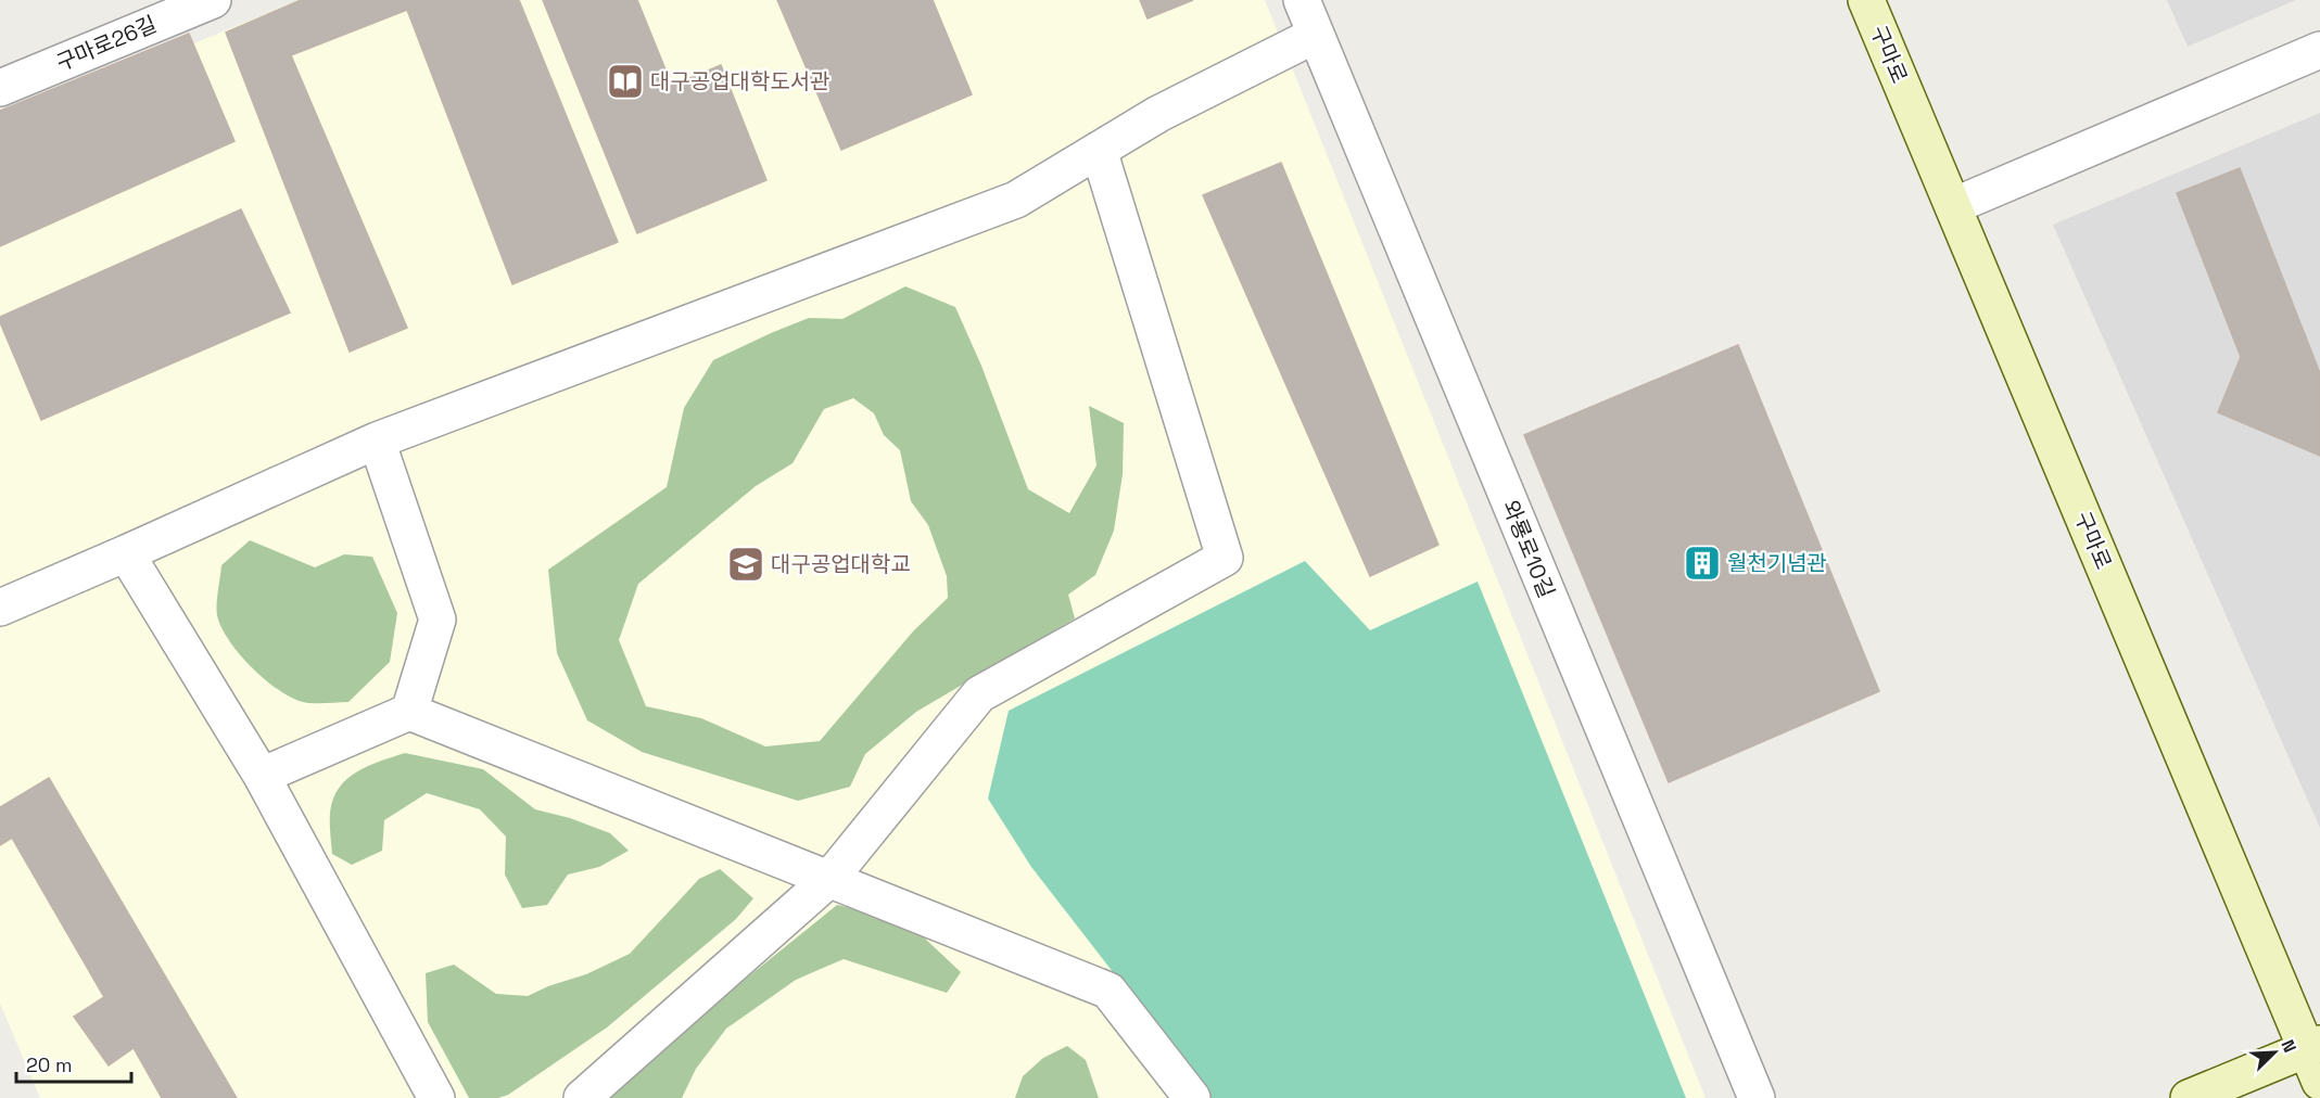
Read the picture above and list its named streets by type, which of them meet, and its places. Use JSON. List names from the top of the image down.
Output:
{
  "streets": {
    "main road": ["구마로"],
    "street": ["구마로26길", "와룡로10길"]
  },
  "places": {
    "library": ["대구공업대학도서관"],
    "building": ["월천기념관"],
    "school or university": ["대구공업대학교"]
  },
  "scale_bar": "20 m",
  "north": "top right"
}
